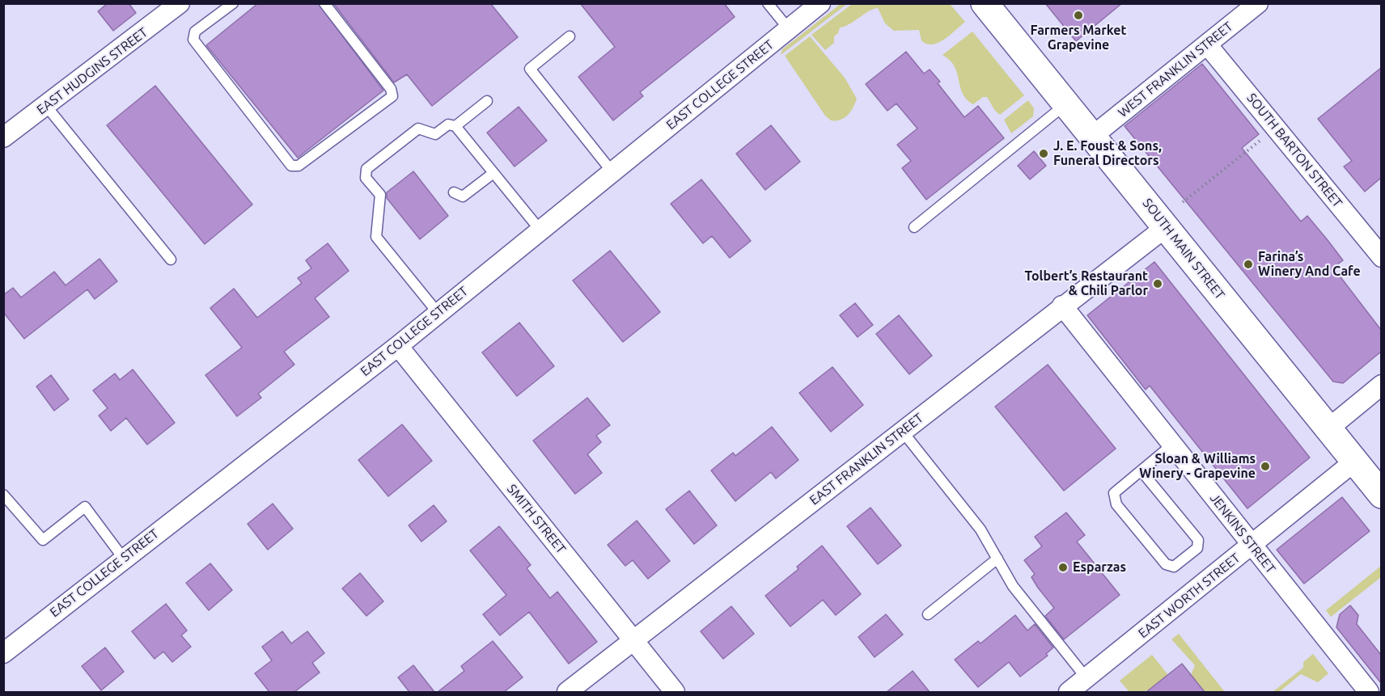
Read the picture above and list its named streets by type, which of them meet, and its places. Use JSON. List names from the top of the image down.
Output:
{
  "streets": {
    "main road": ["SOUTH MAIN STREET"],
    "street": [
      "WEST FRANKLIN STREET",
      "EAST HUDGINS STREET",
      "EAST COLLEGE STREET",
      "SOUTH BARTON STREET",
      "EAST FRANKLIN STREET",
      "SMITH STREET",
      "JENKINS STREET",
      "EAST WORTH STREET"
    ]
  },
  "crossings": [
    ["WEST FRANKLIN STREET", "SOUTH BARTON STREET"],
    ["WEST FRANKLIN STREET", "SOUTH MAIN STREET"],
    ["EAST COLLEGE STREET", "SMITH STREET"],
    ["SOUTH MAIN STREET", "EAST FRANKLIN STREET"],
    ["SOUTH MAIN STREET", "EAST WORTH STREET"],
    ["EAST FRANKLIN STREET", "SMITH STREET"],
    ["EAST FRANKLIN STREET", "JENKINS STREET"],
    ["JENKINS STREET", "EAST WORTH STREET"]
  ],
  "places": [
    "Farmers Market Grapevine",
    "J. E. Foust & Sons, Funeral Directors",
    "Farina’s Winery And Cafe",
    "Tolbert’s Restaurant & Chili Parlor",
    "Sloan & Williams Winery - Grapevine",
    "Esparzas"
  ]
}
